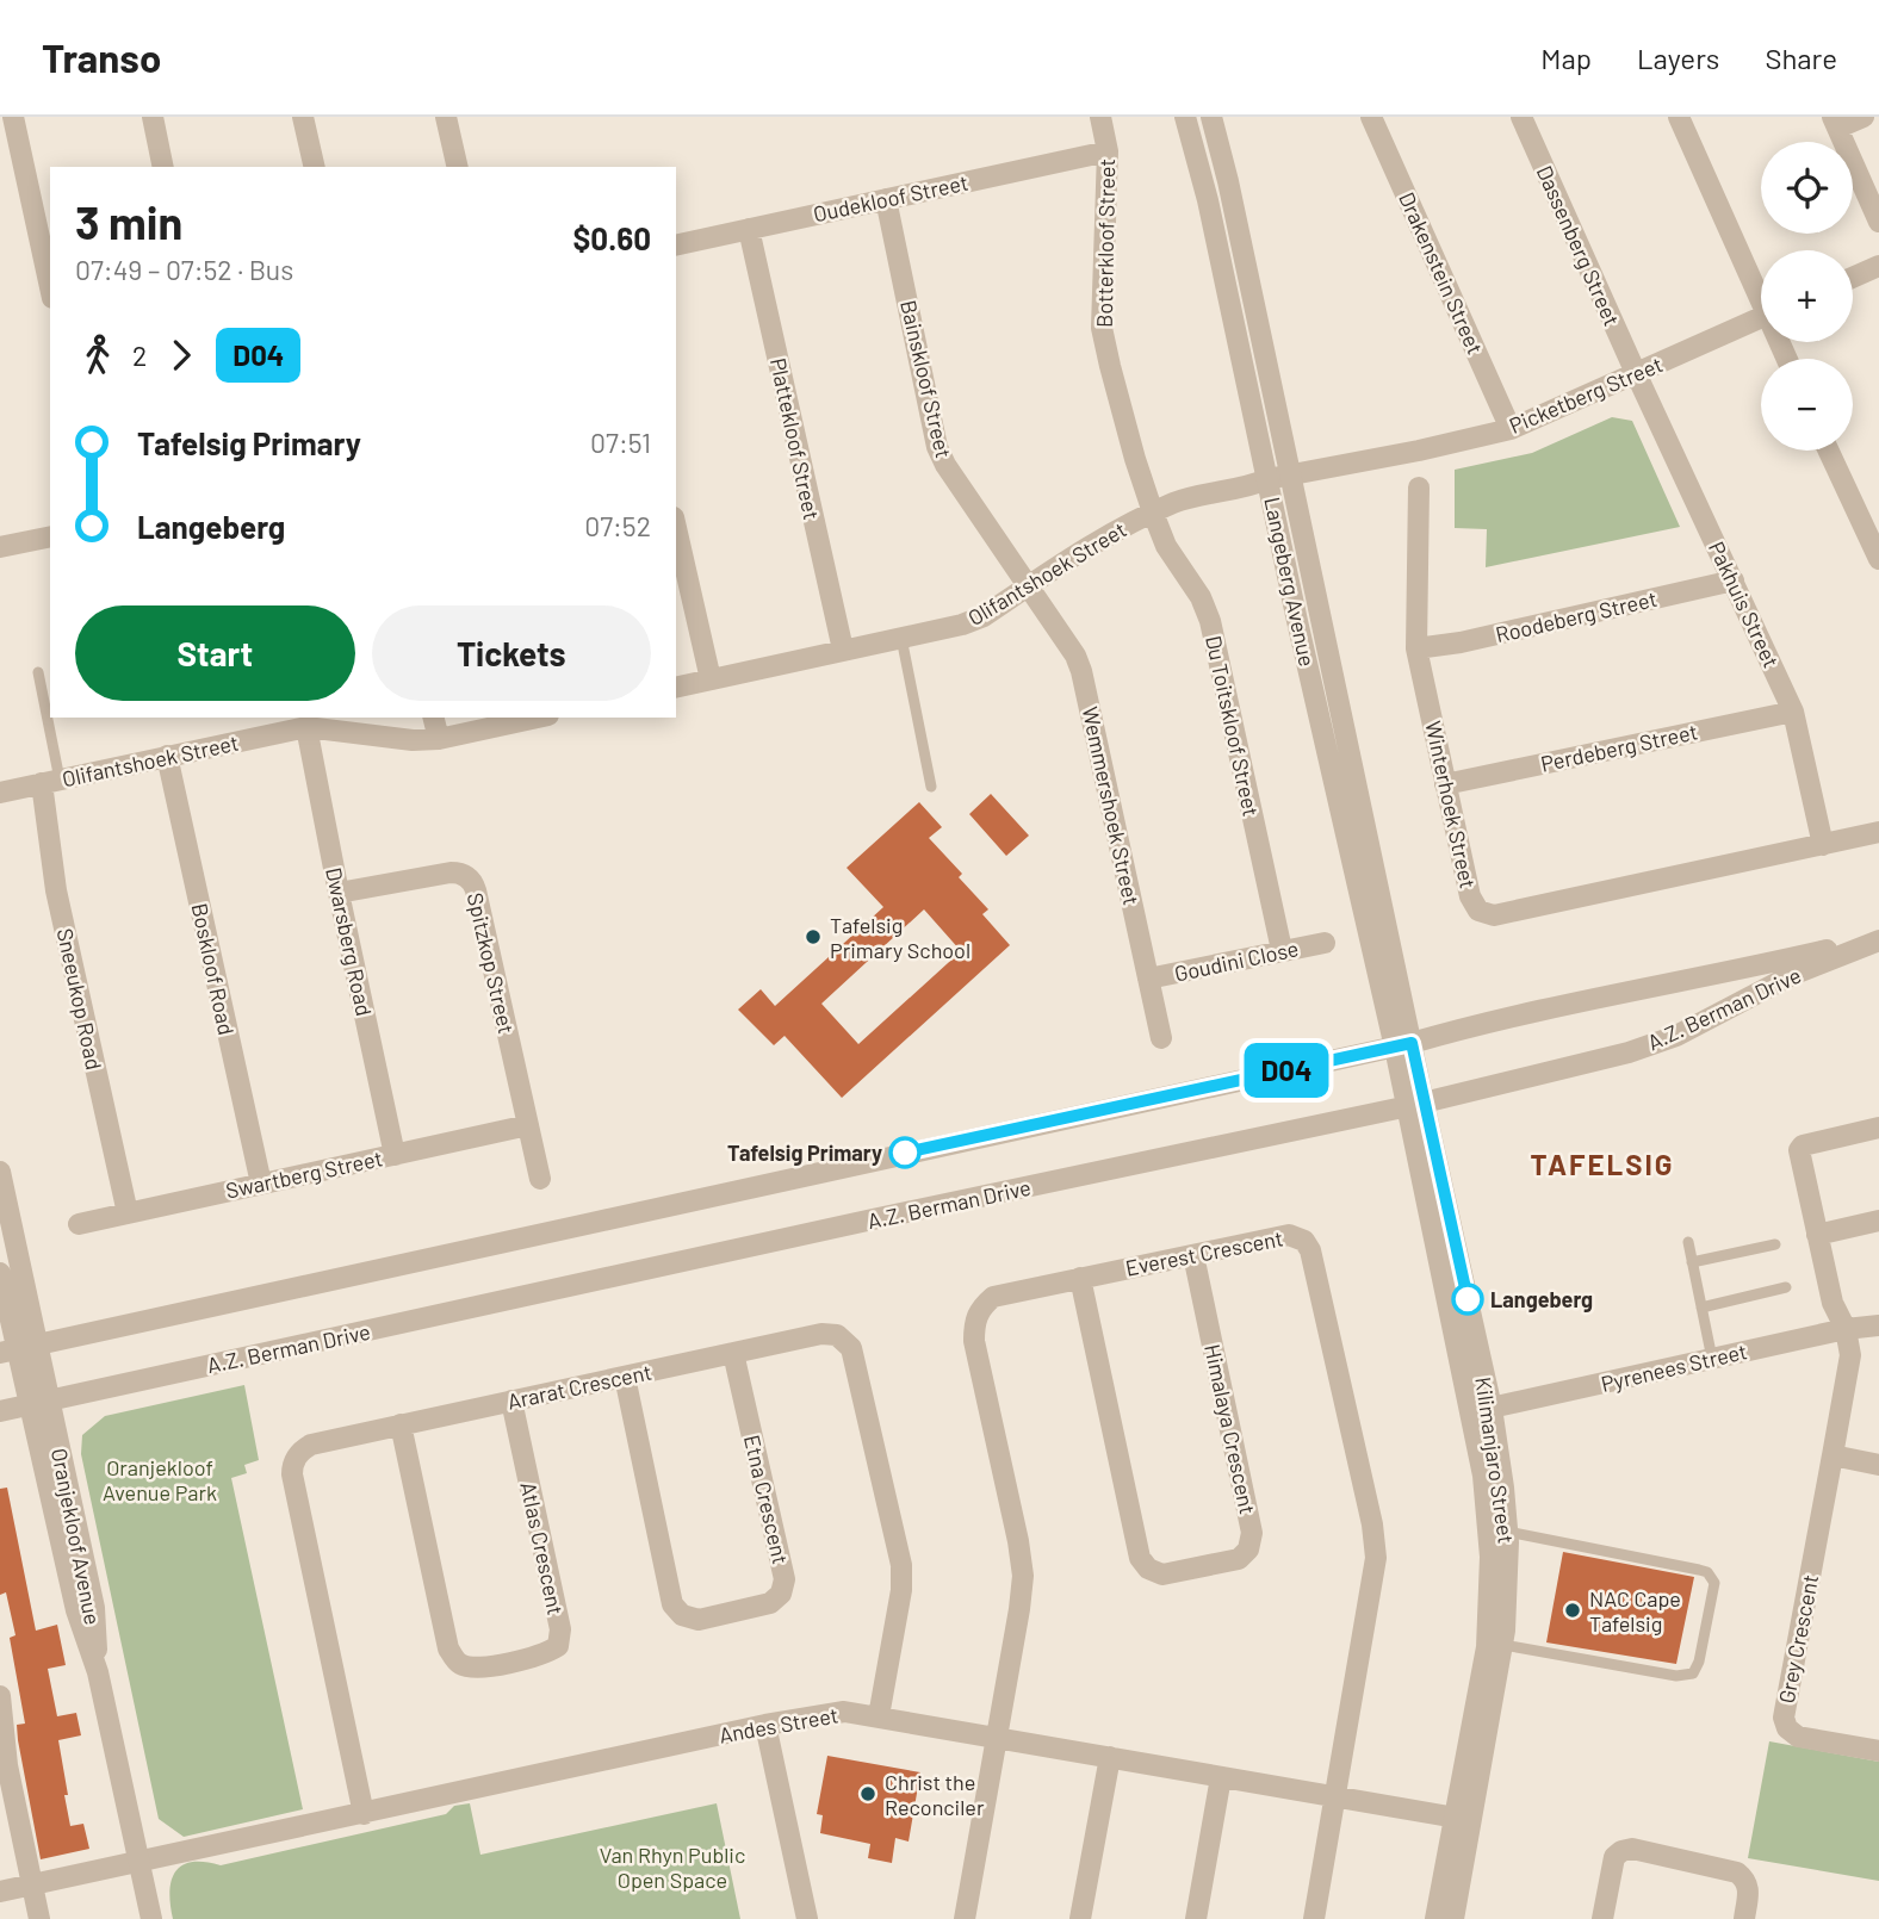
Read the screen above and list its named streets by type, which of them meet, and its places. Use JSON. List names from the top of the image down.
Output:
{
  "streets": {
    "street": [
      "Oudekloof Street",
      "Botterkloof Street",
      "Dassenberg Street",
      "Drakenstein Street",
      "Bainskloof Street",
      "Picketberg Street",
      "Plattekloof Street",
      "Olifantshoek Street",
      "Langeberg Avenue",
      "Pakhuis Street",
      "Roodeberg Street",
      "Du Toitskloof Street",
      "Perdeberg Street",
      "Winterhoek Street",
      "Wemmershoek Street",
      "Dwarsberg Road",
      "Goudini Close",
      "Spitzkop Street",
      "Boskloof Road",
      "Sneeukop Road",
      "A.Z. Berman Drive",
      "Swartberg Street",
      "Everest Crescent",
      "Pyrenees Street",
      "Ararat Crescent",
      "Himalaya Crescent",
      "Kilimanjaro Street",
      "Etna Crescent",
      "Oranjekloof Avenue",
      "Atlas Crescent",
      "Grey Crescent",
      "Andes Street"
    ]
  },
  "crossings": [
    ["Oudekloof Street", "Botterkloof Street"],
    ["Oudekloof Street", "Bainskloof Street"],
    ["Oudekloof Street", "Plattekloof Street"],
    ["Botterkloof Street", "Olifantshoek Street"],
    ["Botterkloof Street", "Du Toitskloof Street"],
    ["Dassenberg Street", "Picketberg Street"],
    ["Dassenberg Street", "Pakhuis Street"],
    ["Drakenstein Street", "Picketberg Street"],
    ["Bainskloof Street", "Olifantshoek Street"],
    ["Bainskloof Street", "Wemmershoek Street"],
    ["Picketberg Street", "Olifantshoek Street"],
    ["Picketberg Street", "Langeberg Avenue"],
    ["Picketberg Street", "Pakhuis Street"],
    ["Plattekloof Street", "Olifantshoek Street"],
    ["Olifantshoek Street", "Langeberg Avenue"],
    ["Olifantshoek Street", "Du Toitskloof Street"],
    ["Olifantshoek Street", "Wemmershoek Street"],
    ["Olifantshoek Street", "Dwarsberg Road"],
    ["Olifantshoek Street", "Boskloof Road"],
    ["Olifantshoek Street", "Sneeukop Road"],
    ["Langeberg Avenue", "A.Z. Berman Drive"],
    ["Langeberg Avenue", "Kilimanjaro Street"],
    ["Pakhuis Street", "Roodeberg Street"],
    ["Pakhuis Street", "Perdeberg Street"],
    ["Pakhuis Street", "Winterhoek Street"],
    ["Roodeberg Street", "Winterhoek Street"],
    ["Du Toitskloof Street", "Goudini Close"],
    ["Perdeberg Street", "Winterhoek Street"],
    ["Wemmershoek Street", "Goudini Close"],
    ["Dwarsberg Road", "Spitzkop Street"],
    ["Dwarsberg Road", "Swartberg Street"],
    ["Spitzkop Street", "Swartberg Street"],
    ["Boskloof Road", "Swartberg Street"],
    ["Sneeukop Road", "Swartberg Street"],
    ["A.Z. Berman Drive", "Kilimanjaro Street"],
    ["A.Z. Berman Drive", "Oranjekloof Avenue"],
    ["Everest Crescent", "Himalaya Crescent"],
    ["Everest Crescent", "Andes Street"],
    ["Pyrenees Street", "Kilimanjaro Street"],
    ["Pyrenees Street", "Grey Crescent"],
    ["Ararat Crescent", "Etna Crescent"],
    ["Ararat Crescent", "Atlas Crescent"],
    ["Ararat Crescent", "Andes Street"],
    ["Kilimanjaro Street", "Andes Street"],
    ["Oranjekloof Avenue", "Andes Street"]
  ],
  "districts": ["TAFELSIG"],
  "parks": ["Oranjekloof Avenue Park", "Van Rhyn Public Open Space"],
  "places": [
    "Tafelsig Primary School",
    "Tafelsig Primary",
    "Langeberg",
    "NAC Cape Tafelsig",
    "Christ the Reconciler"
  ],
  "lines": ["bus line D04"],
  "page": {
    "header": "Transo",
    "nav": ["Map", "Layers", "Share"],
    "on_map": "D04",
    "map_buttons": ["+", "−"],
    "heading": ["3 min", "07:49 – 07:52 · Bus", "$0.60"],
    "legs": ["2", "D04"],
    "list": [
      {
        "name": "Tafelsig Primary",
        "value": "07:51"
      },
      {
        "name": "Langeberg",
        "value": "07:52"
      }
    ],
    "buttons": ["Start", "Tickets"]
  }
}
